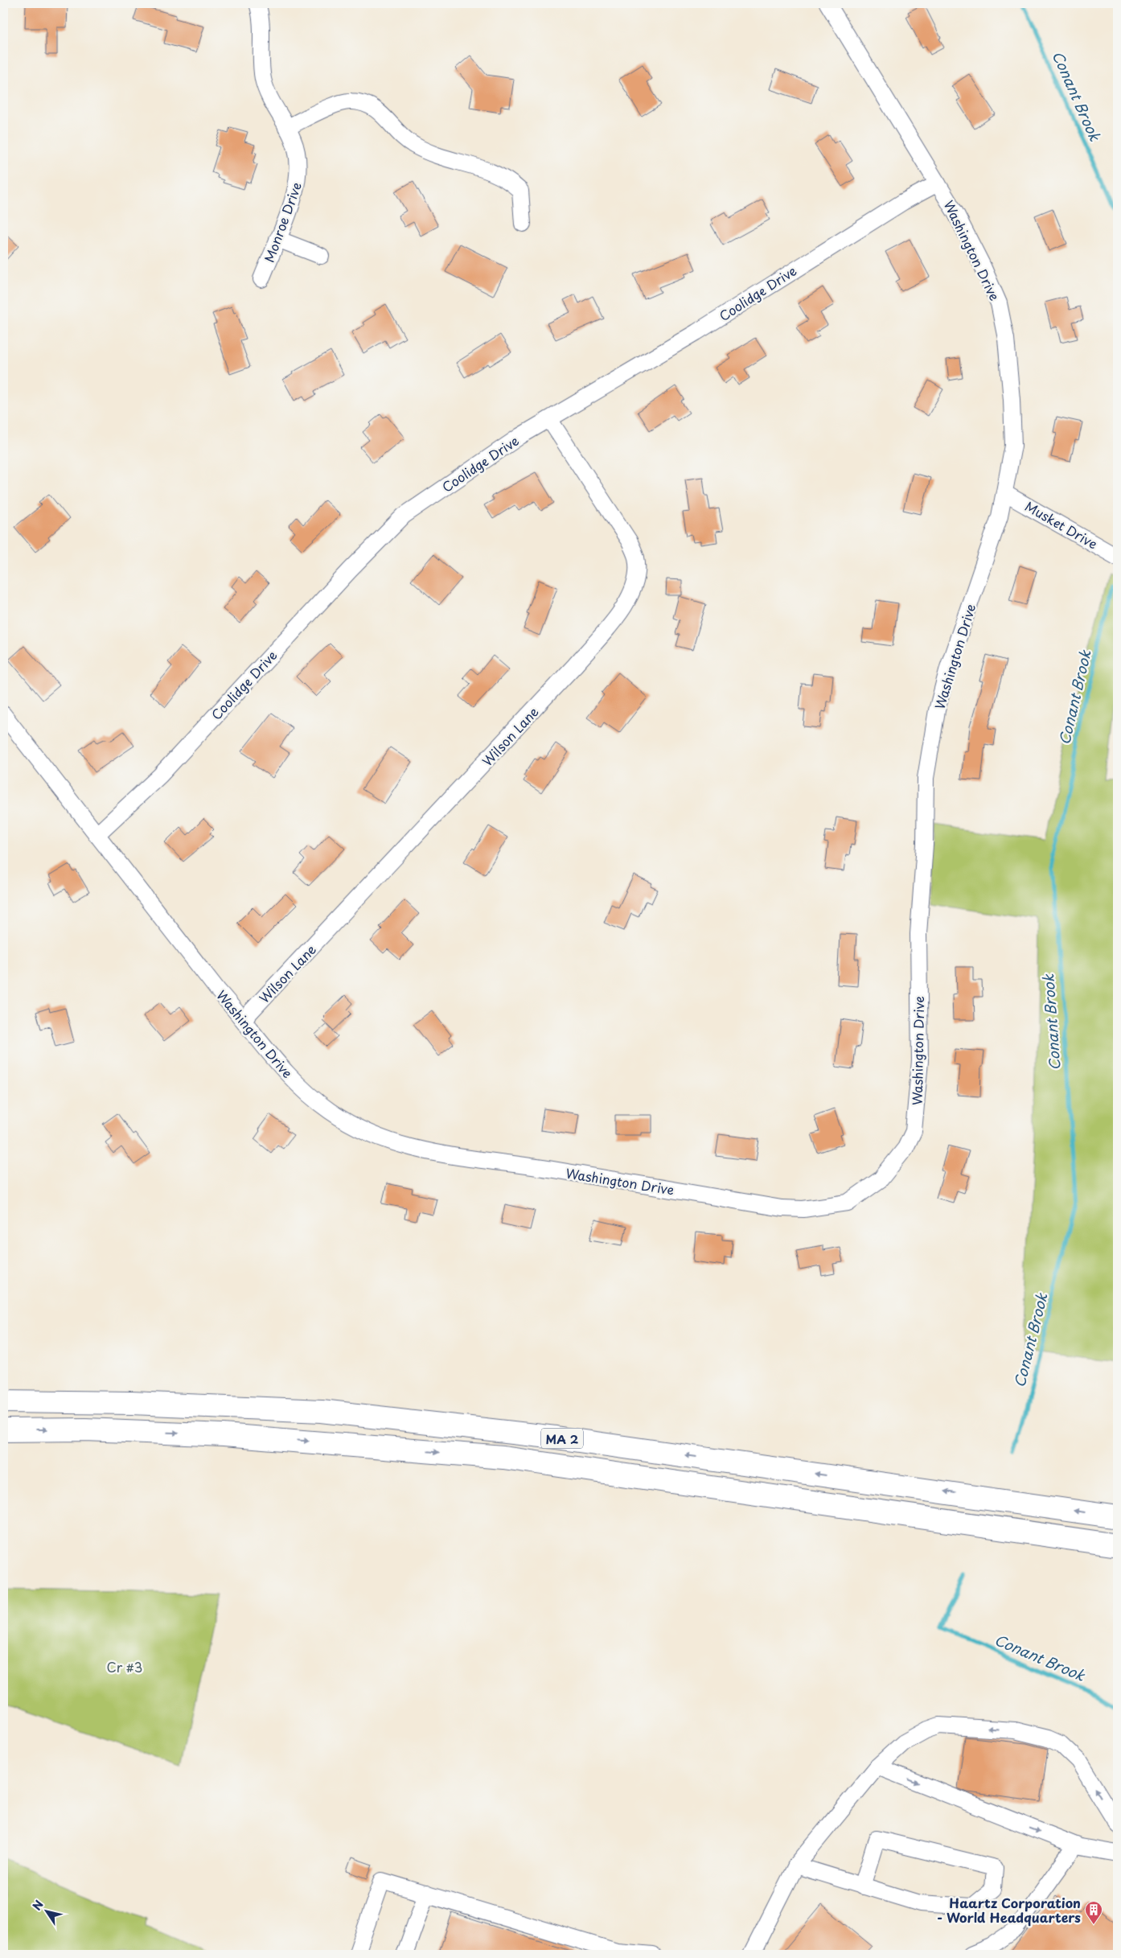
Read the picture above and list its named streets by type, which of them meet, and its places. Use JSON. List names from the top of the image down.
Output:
{
  "streets": {
    "highway": ["MA 2"],
    "street": [
      "Monroe Drive",
      "Washington Drive",
      "Coolidge Drive",
      "Musket Drive",
      "Wilson Lane"
    ]
  },
  "crossings": [
    ["Washington Drive", "Coolidge Drive"],
    ["Washington Drive", "Musket Drive"],
    ["Washington Drive", "Wilson Lane"],
    ["Coolidge Drive", "Wilson Lane"]
  ],
  "water": ["Conant Brook"],
  "parks": ["Cr #3"],
  "places": {
    "building": ["Haartz Corporation - World Headquarters"]
  },
  "north": "top left"
}
